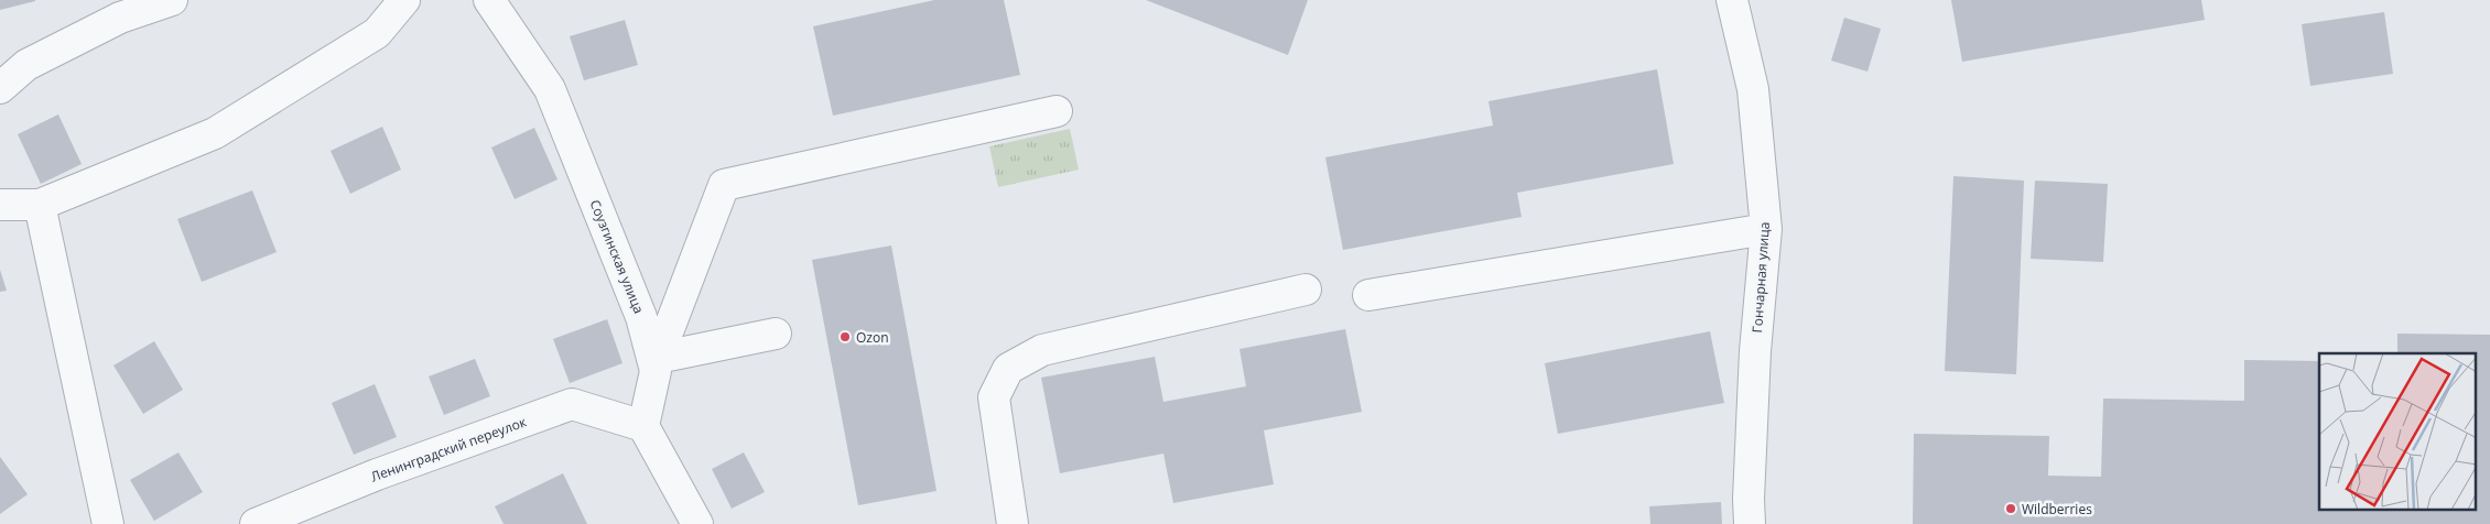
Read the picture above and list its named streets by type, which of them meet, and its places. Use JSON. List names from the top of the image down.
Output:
{
  "streets": {
    "street": ["Соузгинская улица", "Гончарная улица", "Ленинградский переулок"]
  },
  "crossings": [
    ["Соузгинская улица", "Ленинградский переулок"]
  ],
  "places": ["Ozon", "Wildberries"]
}
